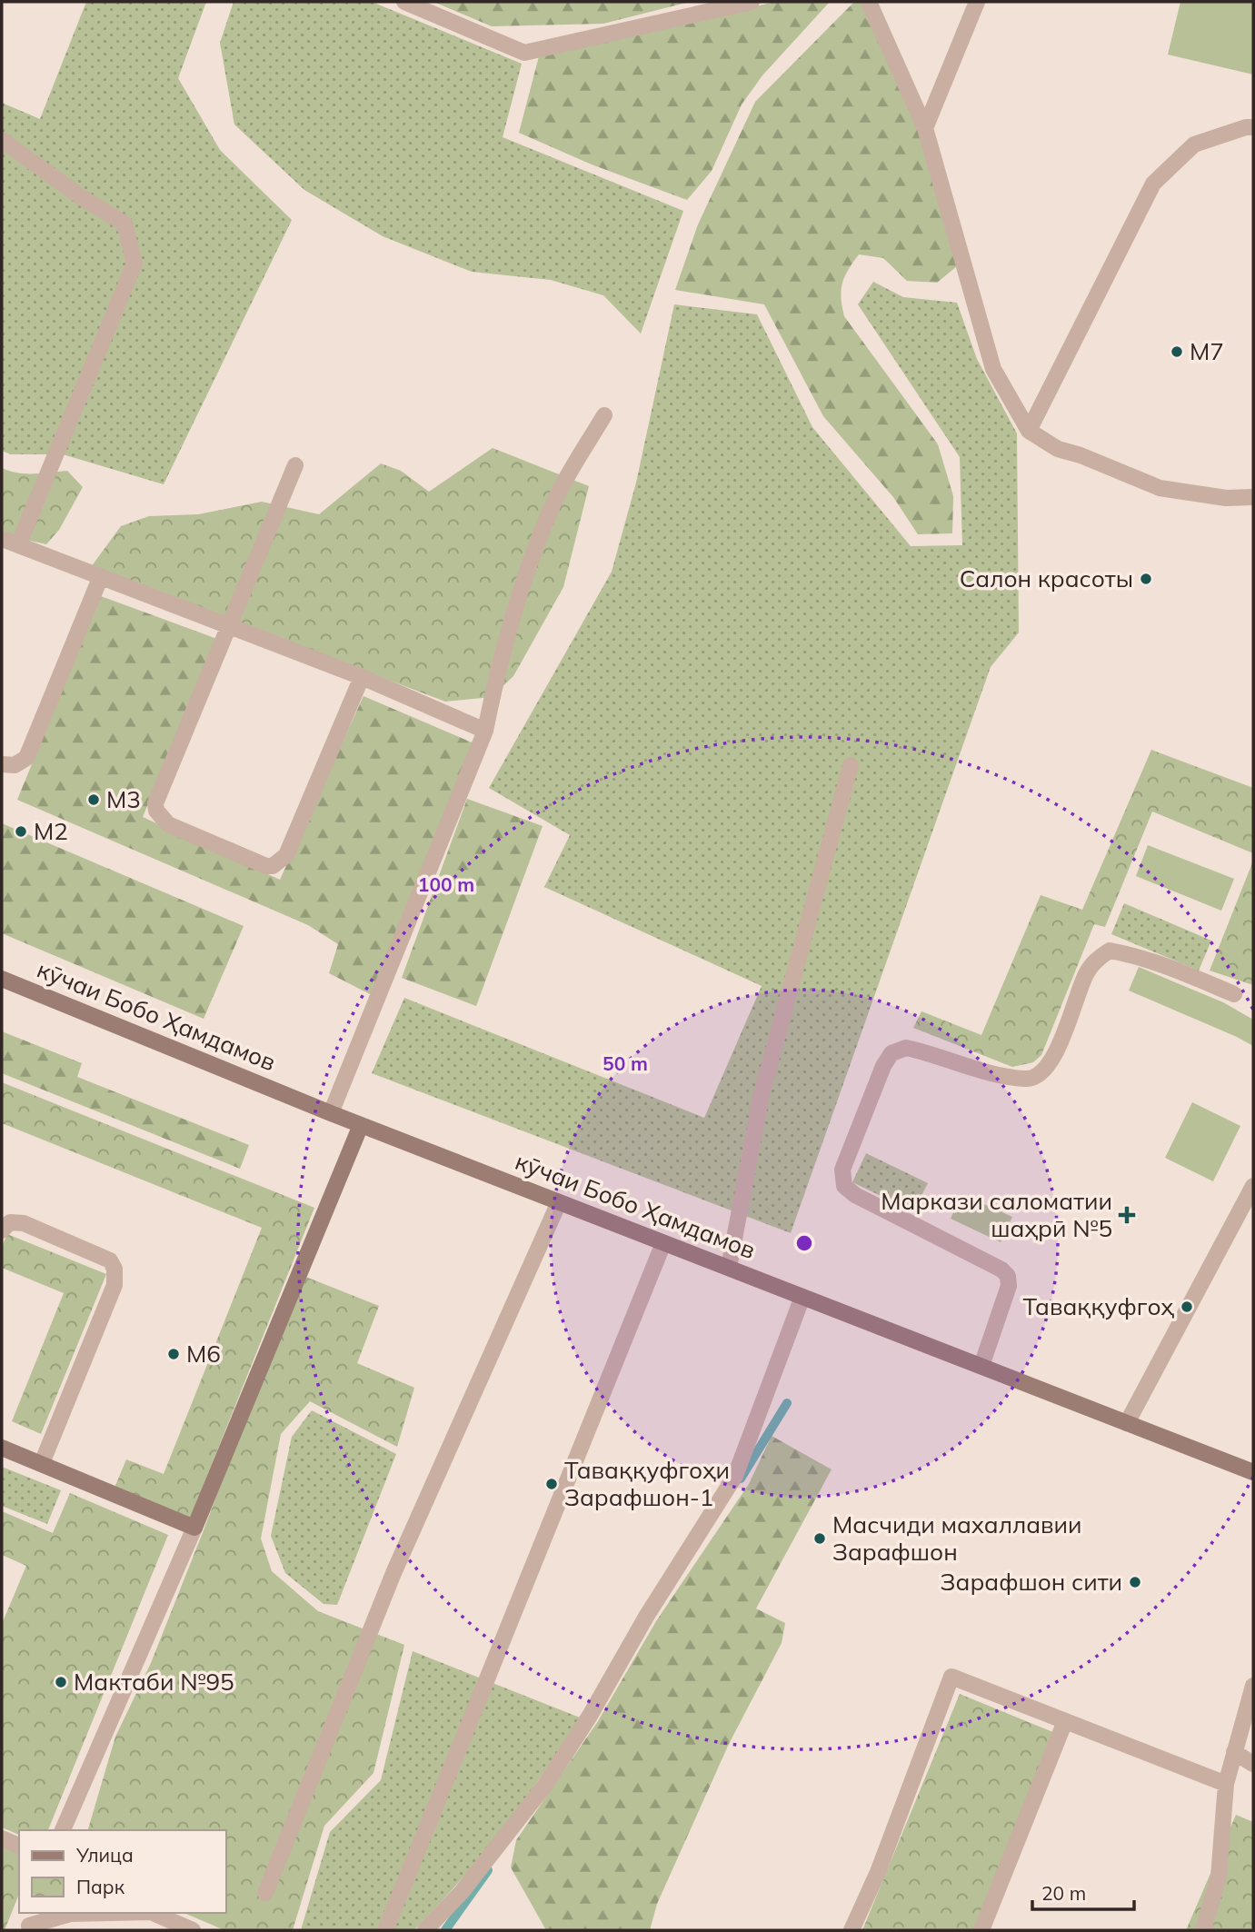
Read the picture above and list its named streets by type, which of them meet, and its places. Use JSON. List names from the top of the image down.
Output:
{
  "streets": {
    "street": ["кӯчаи Бобо Ҳамдамов"]
  },
  "places": {
    "other": [
      "М7",
      "Салон красоты",
      "М3",
      "М2",
      "Таваққуфгоҳ",
      "М6",
      "Таваққуфгоҳи Зарафшон-1",
      "Масчиди махаллавии Зарафшон",
      "Зарафшон сити",
      "Mактаби №95"
    ],
    "health": ["Маркази саломатии шаҳрӣ №5"]
  },
  "legend": ["Улица", "Парк"],
  "scale_bar": "20 m",
  "rings": ["100 m", "50 m"]
}
